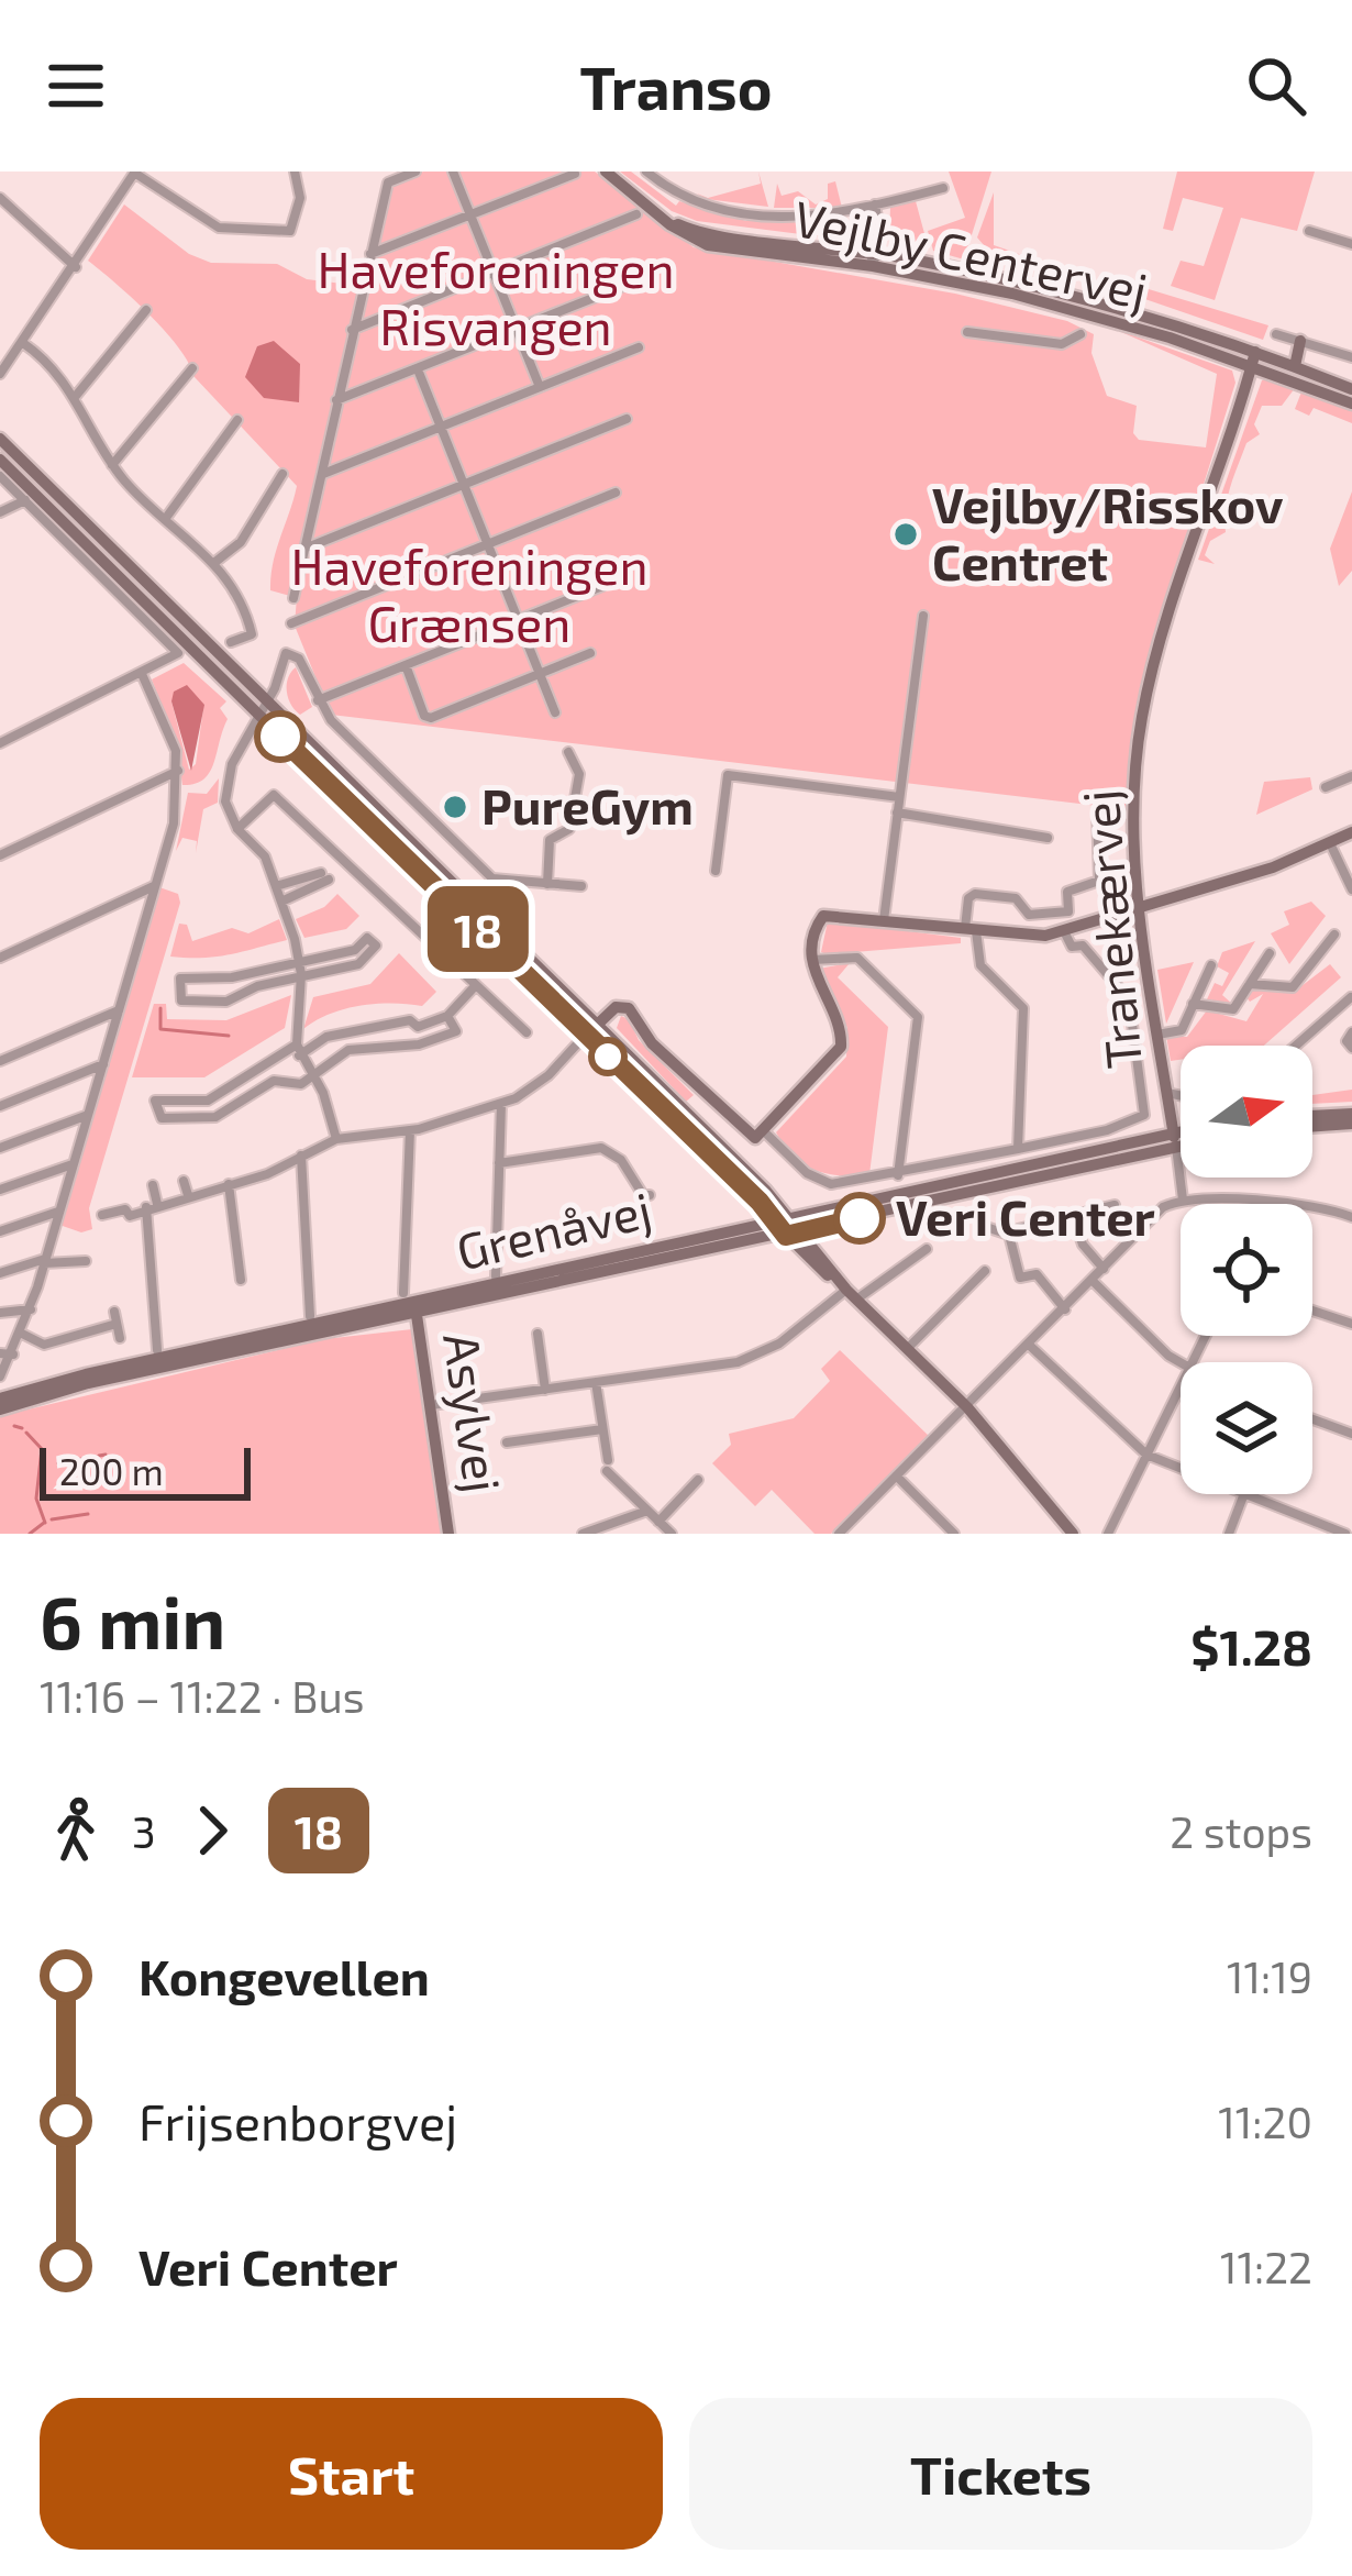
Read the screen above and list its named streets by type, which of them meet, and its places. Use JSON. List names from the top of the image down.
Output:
{
  "streets": {
    "street": [
      "Vejlby Centervej",
      "Tranekærvej",
      "Grenåvej",
      "Asylvej"
    ]
  },
  "crossings": [
    ["Vejlby Centervej", "Tranekærvej"],
    ["Tranekærvej", "Grenåvej"],
    ["Grenåvej", "Asylvej"]
  ],
  "parks": ["Haveforeningen Risvangen", "Haveforeningen Grænsen"],
  "places": ["Vejlby/Risskov Centret", "PureGym", "Veri Center"],
  "lines": ["bus line 18"],
  "scale_bar": "200 m",
  "north": "right",
  "page": {
    "header": "Transo",
    "on_map": "18",
    "scale": "200 m",
    "heading": ["6 min", "11:16 – 11:22 · Bus", "$1.28"],
    "legs": ["3", "18", "2 stops"],
    "list": [
      {
        "name": "Kongevellen",
        "value": "11:19"
      },
      {
        "name": "Frijsenborgvej",
        "value": "11:20"
      },
      {
        "name": "Veri Center",
        "value": "11:22"
      }
    ],
    "buttons": ["Start", "Tickets"]
  }
}
